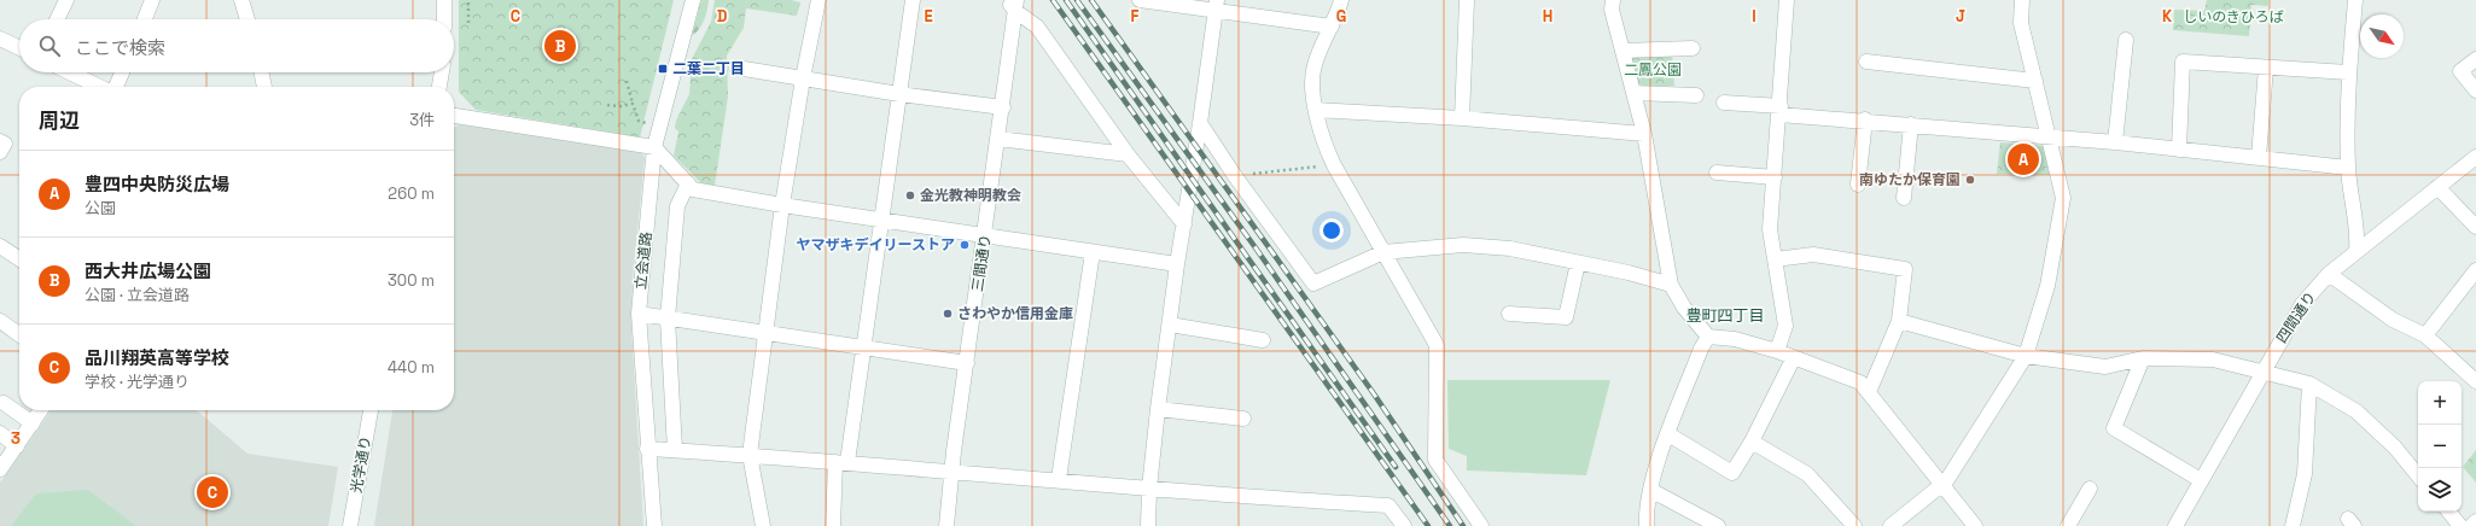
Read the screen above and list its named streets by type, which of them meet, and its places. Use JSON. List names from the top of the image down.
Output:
{
  "streets": {
    "street": [
      "立会道路",
      "三間通り",
      "四間通り",
      "光学通り"
    ]
  },
  "districts": ["豊町四丁目"],
  "parks": ["しいのきひろば", "二鳳公園"],
  "places": {
    "transit": ["二葉二丁目"],
    "other": [
      "南ゆたか保育園",
      "金光教神明教会",
      "ヤマザキデイリーストア",
      "さわやか信用金庫"
    ]
  },
  "north": "bottom right",
  "page": {
    "search": "ここで検索",
    "pins": ["B", "A", "C"],
    "heading": ["周辺", "3件"],
    "list": [
      {
        "mark": "A",
        "name": "豊四中央防災広場",
        "note": "公園",
        "value": "260 m"
      },
      {
        "mark": "B",
        "name": "西大井広場公園",
        "note": "公園 · 立会道路",
        "value": "300 m"
      },
      {
        "mark": "C",
        "name": "品川翔英高等学校",
        "note": "学校 · 光学通り",
        "value": "440 m"
      }
    ],
    "map_buttons": ["+", "−"]
  },
  "grid": {
    "columns": [
      "C",
      "D",
      "E",
      "F",
      "G",
      "H",
      "I",
      "J",
      "K"
    ],
    "rows": ["3"]
  }
}
